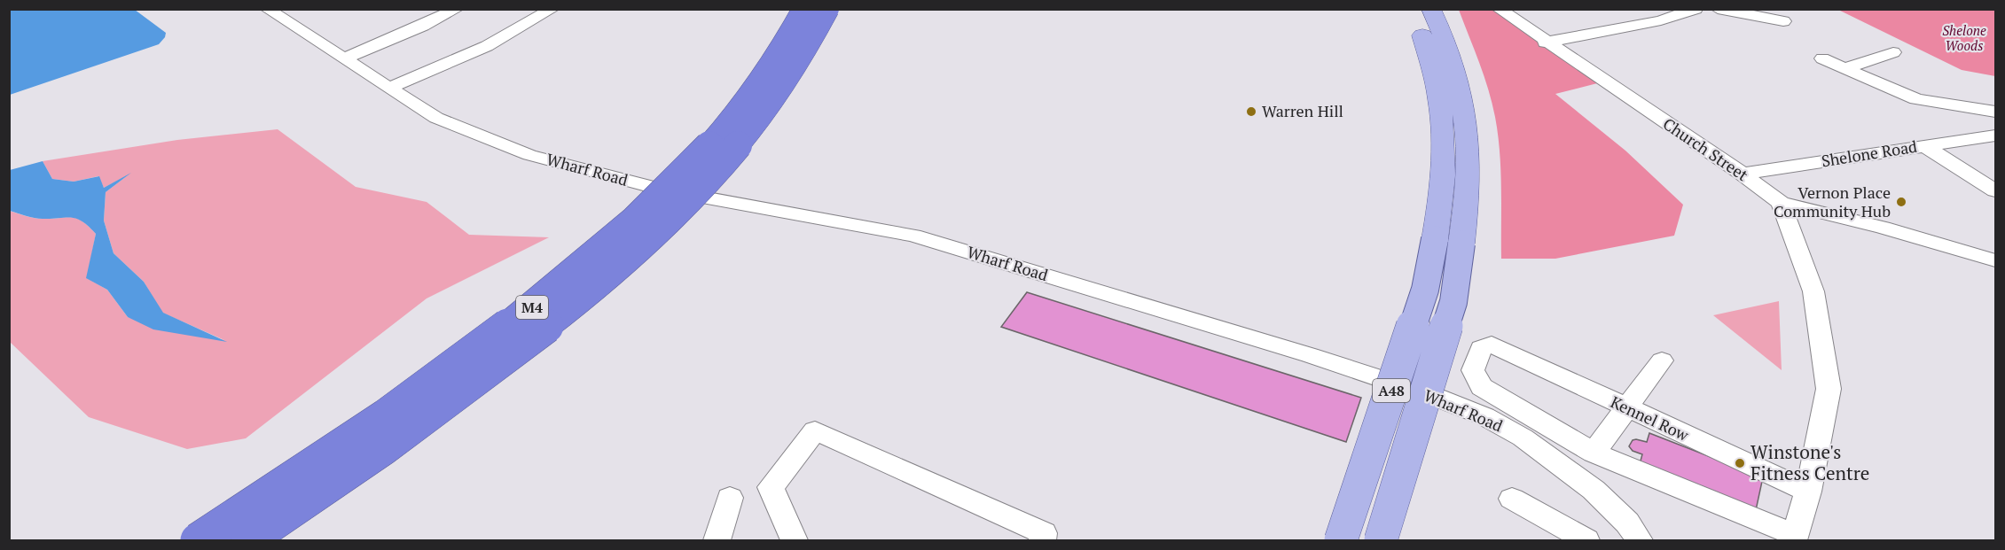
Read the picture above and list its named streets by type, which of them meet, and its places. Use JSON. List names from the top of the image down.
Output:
{
  "streets": {
    "highway": ["M4"],
    "main road": ["A48"],
    "street": [
      "Church Street",
      "Shelone Road",
      "Wharf Road",
      "Kennel Row"
    ]
  },
  "crossings": [
    ["Church Street", "Shelone Road"]
  ],
  "parks": ["Shelone Woods"],
  "places": ["Warren Hill", "Vernon Place Community Hub", "Winstone's Fitness Centre"]
}
